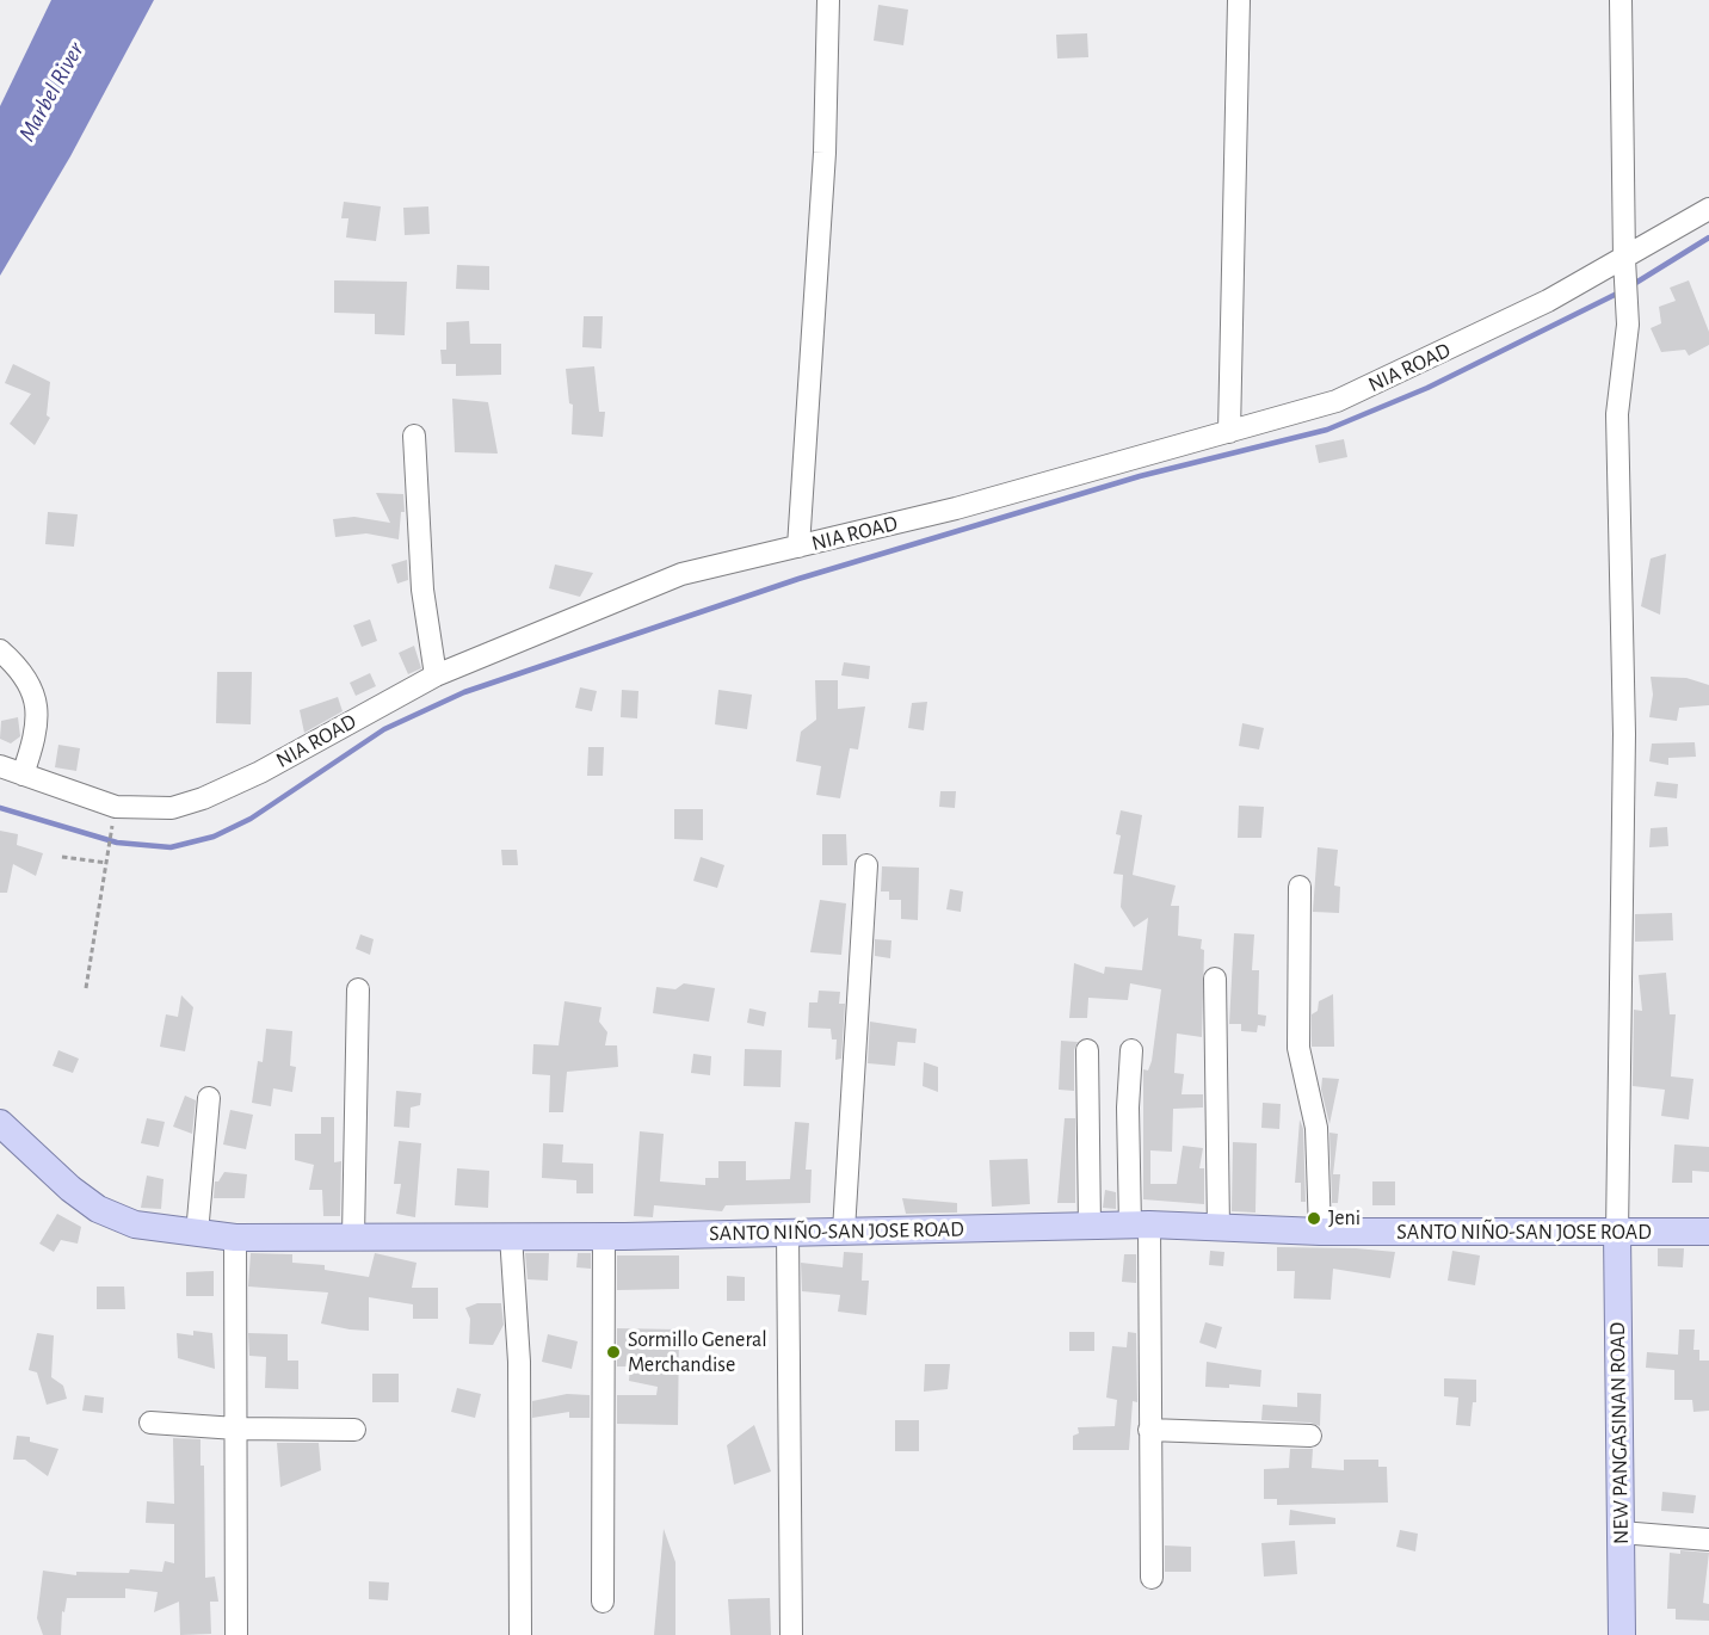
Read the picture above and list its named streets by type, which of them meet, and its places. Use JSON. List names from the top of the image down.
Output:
{
  "streets": {
    "main road": ["SANTO NIÑO-SAN JOSE ROAD", "NEW PANGASINAN ROAD"],
    "street": ["NIA ROAD"]
  },
  "crossings": [
    ["SANTO NIÑO-SAN JOSE ROAD", "NEW PANGASINAN ROAD"]
  ],
  "water": ["Marbel River"],
  "places": ["Jeni", "Sormillo General Merchandise"]
}
